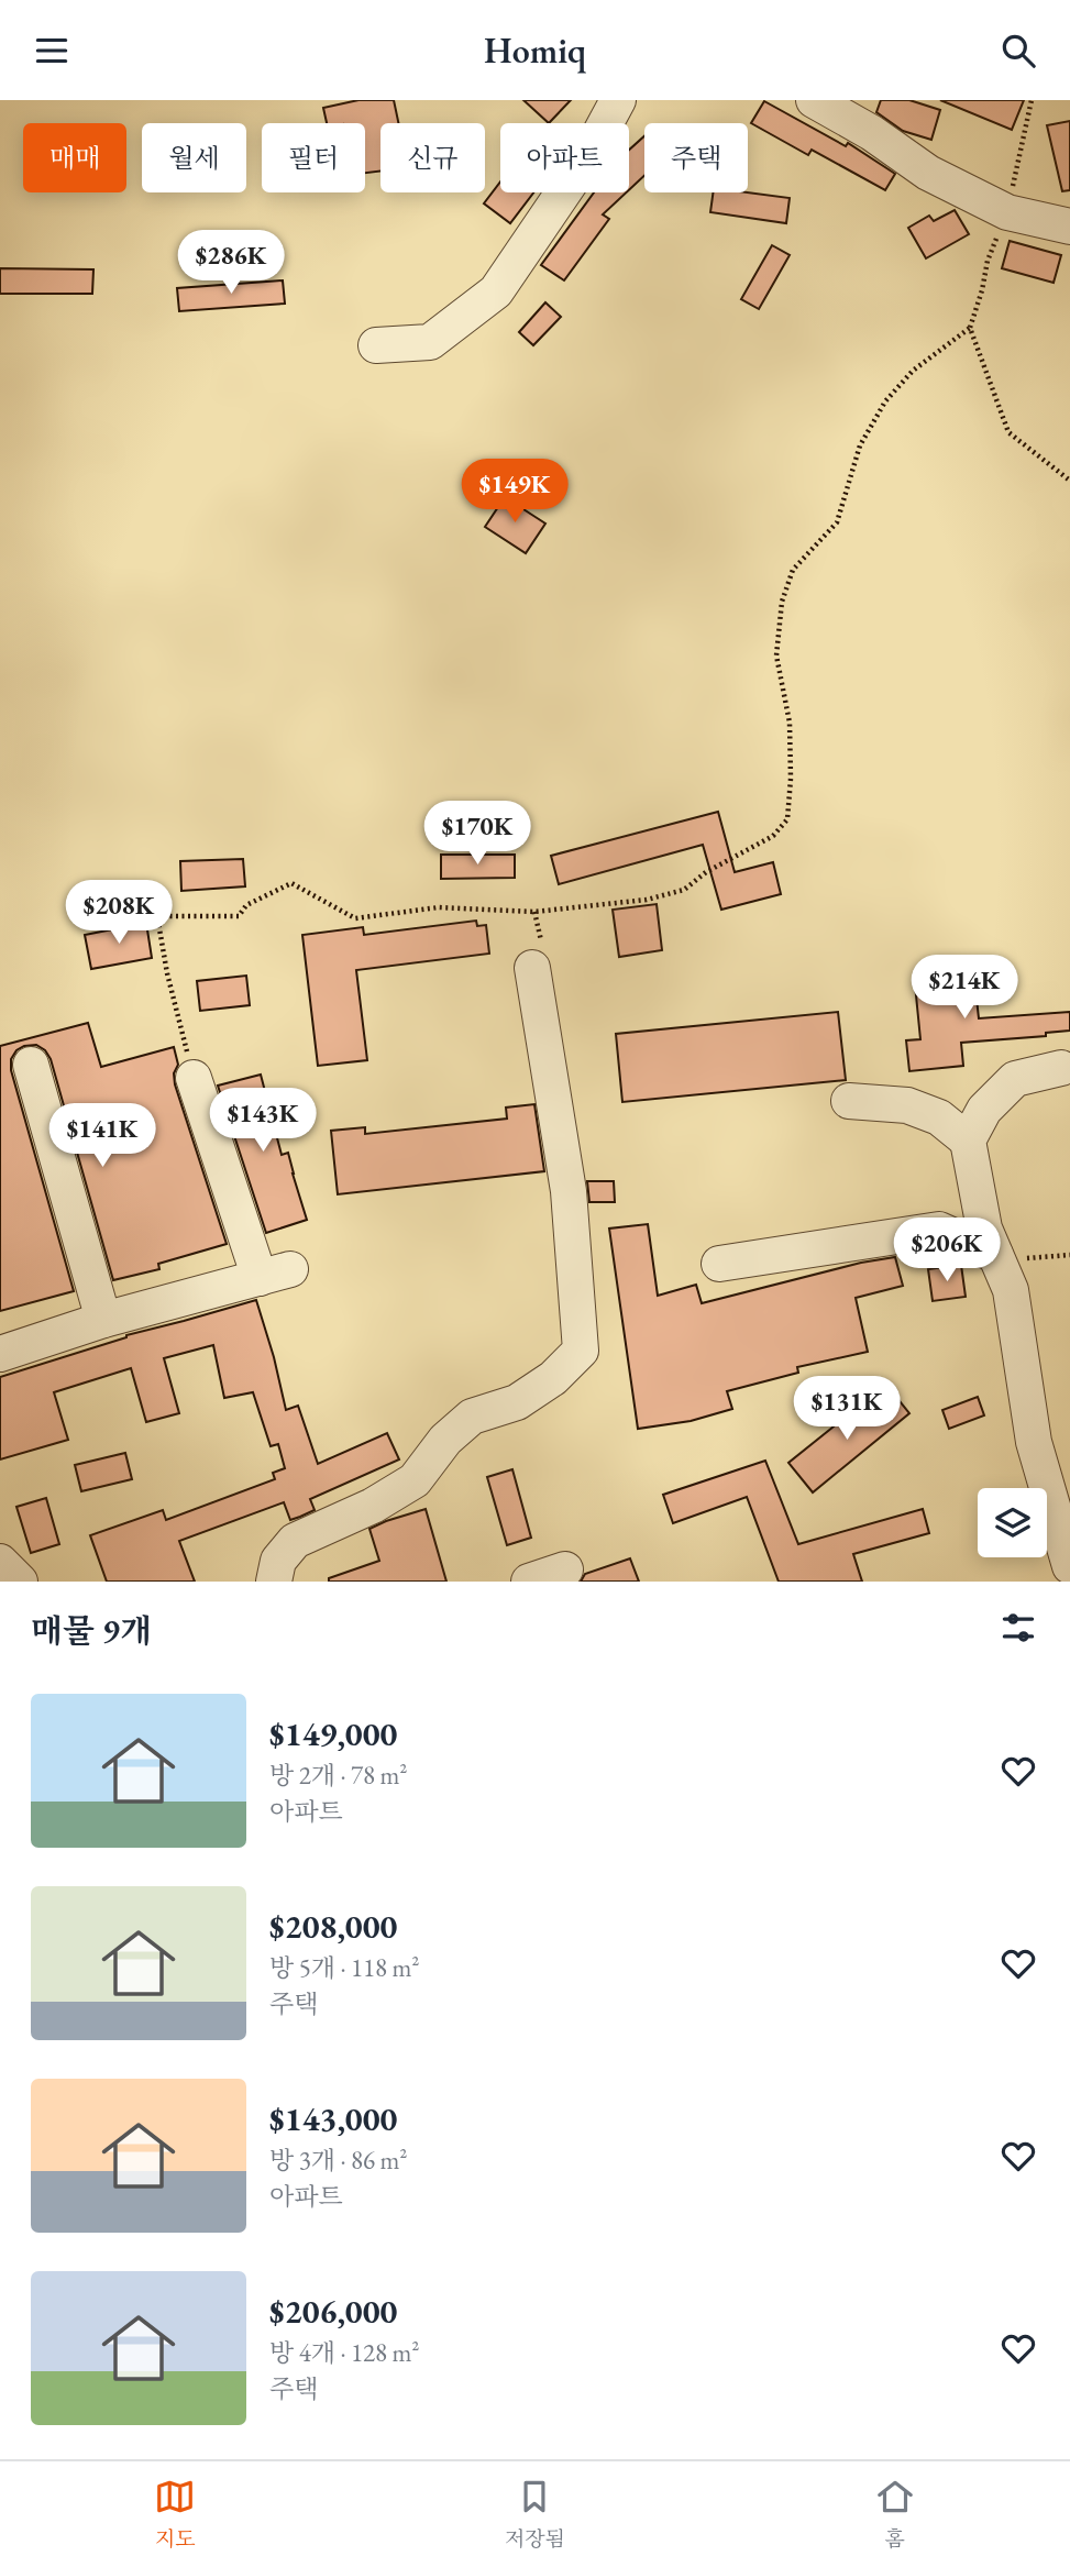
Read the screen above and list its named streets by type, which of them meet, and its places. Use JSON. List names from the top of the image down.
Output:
{
  "page": {
    "header": "Homiq",
    "chip": [
      "매매",
      "월세",
      "필터",
      "신규",
      "아파트",
      "주택"
    ],
    "price": [
      "$286K",
      "$149K",
      "$170K",
      "$208K",
      "$214K",
      "$143K",
      "$141K",
      "$206K",
      "$131K"
    ],
    "heading": "매물 9개",
    "list": [
      {
        "name": "$149,000",
        "note": "방 2개 · 78 m² · 아파트"
      },
      {
        "name": "$208,000",
        "note": "방 5개 · 118 m² · 주택"
      },
      {
        "name": "$143,000",
        "note": "방 3개 · 86 m² · 아파트"
      },
      {
        "name": "$206,000",
        "note": "방 4개 · 128 m² · 주택"
      }
    ],
    "tabs": ["지도", "저장됨", "홈"]
  }
}
